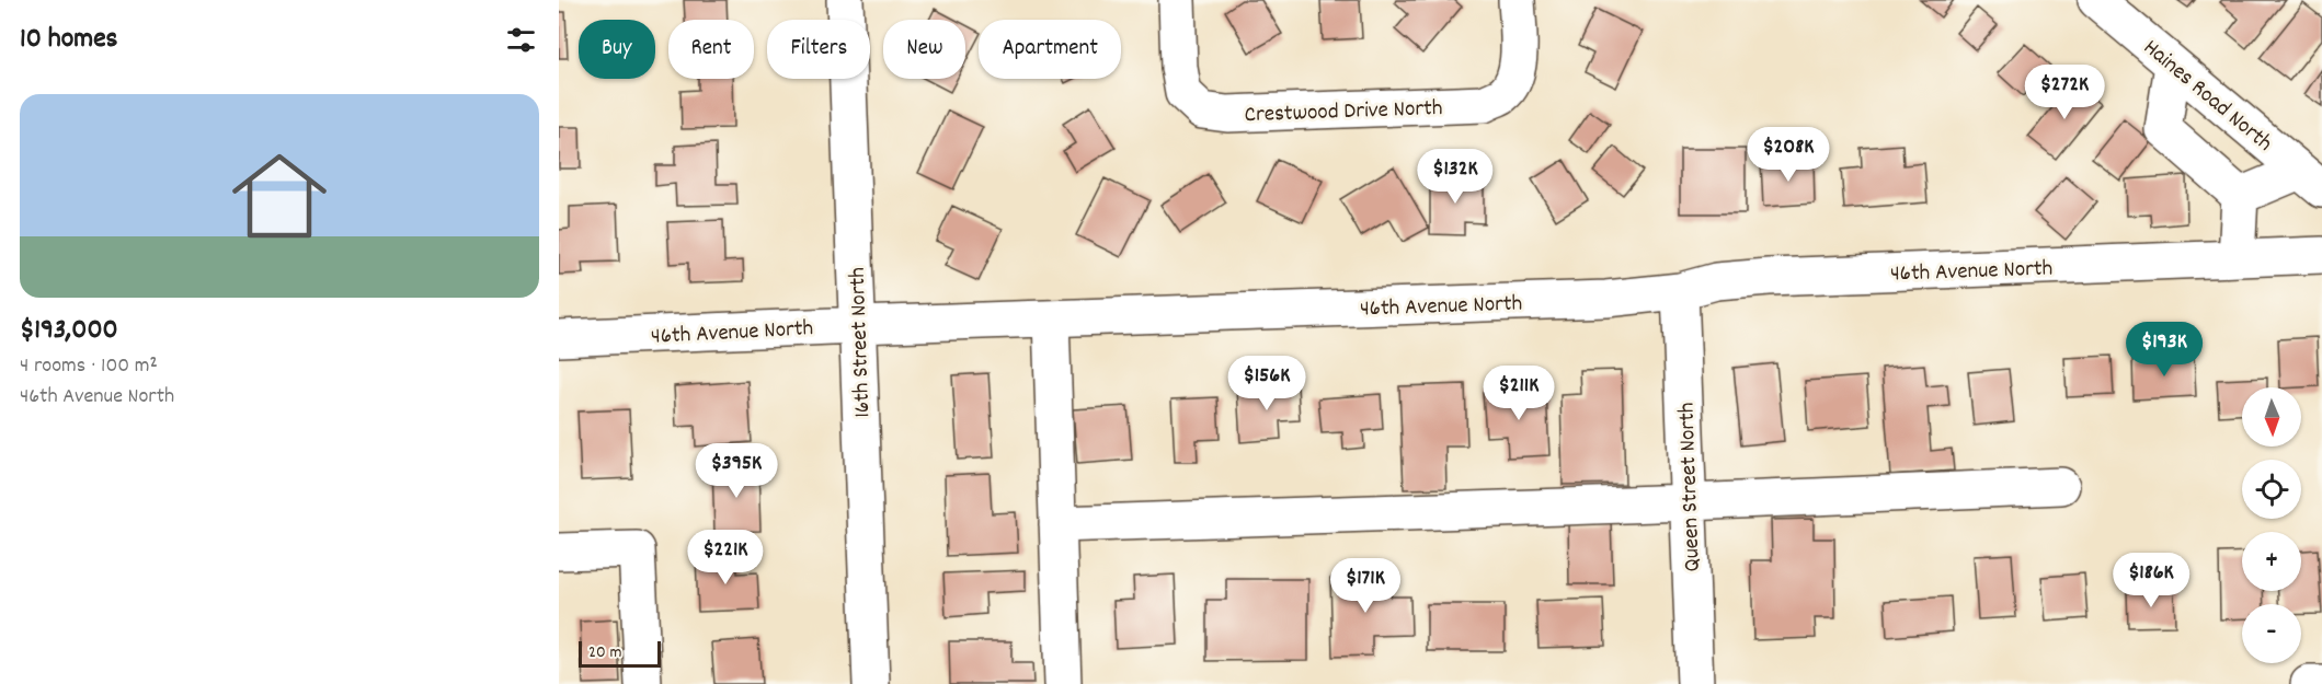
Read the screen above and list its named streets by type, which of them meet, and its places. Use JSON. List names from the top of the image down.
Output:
{
  "streets": {
    "street": [
      "Haines Road North",
      "Crestwood Drive North",
      "46th Avenue North",
      "16th Street North",
      "Queen Street North"
    ]
  },
  "crossings": [
    ["46th Avenue North", "16th Street North"],
    ["46th Avenue North", "Queen Street North"]
  ],
  "scale_bar": "20 m",
  "north": "bottom",
  "page": {
    "heading": "10 homes",
    "chip": [
      "Buy",
      "Rent",
      "Filters",
      "New",
      "Apartment"
    ],
    "price": [
      "$272K",
      "$208K",
      "$132K",
      "$193K",
      "$156K",
      "$211K",
      "$395K",
      "$221K",
      "$186K",
      "$171K"
    ],
    "list": [
      {
        "name": "$193,000",
        "note": "4 rooms · 100 m² · 46th Avenue North"
      }
    ],
    "map_buttons": ["+", "−"],
    "scale": "20 m"
  }
}
